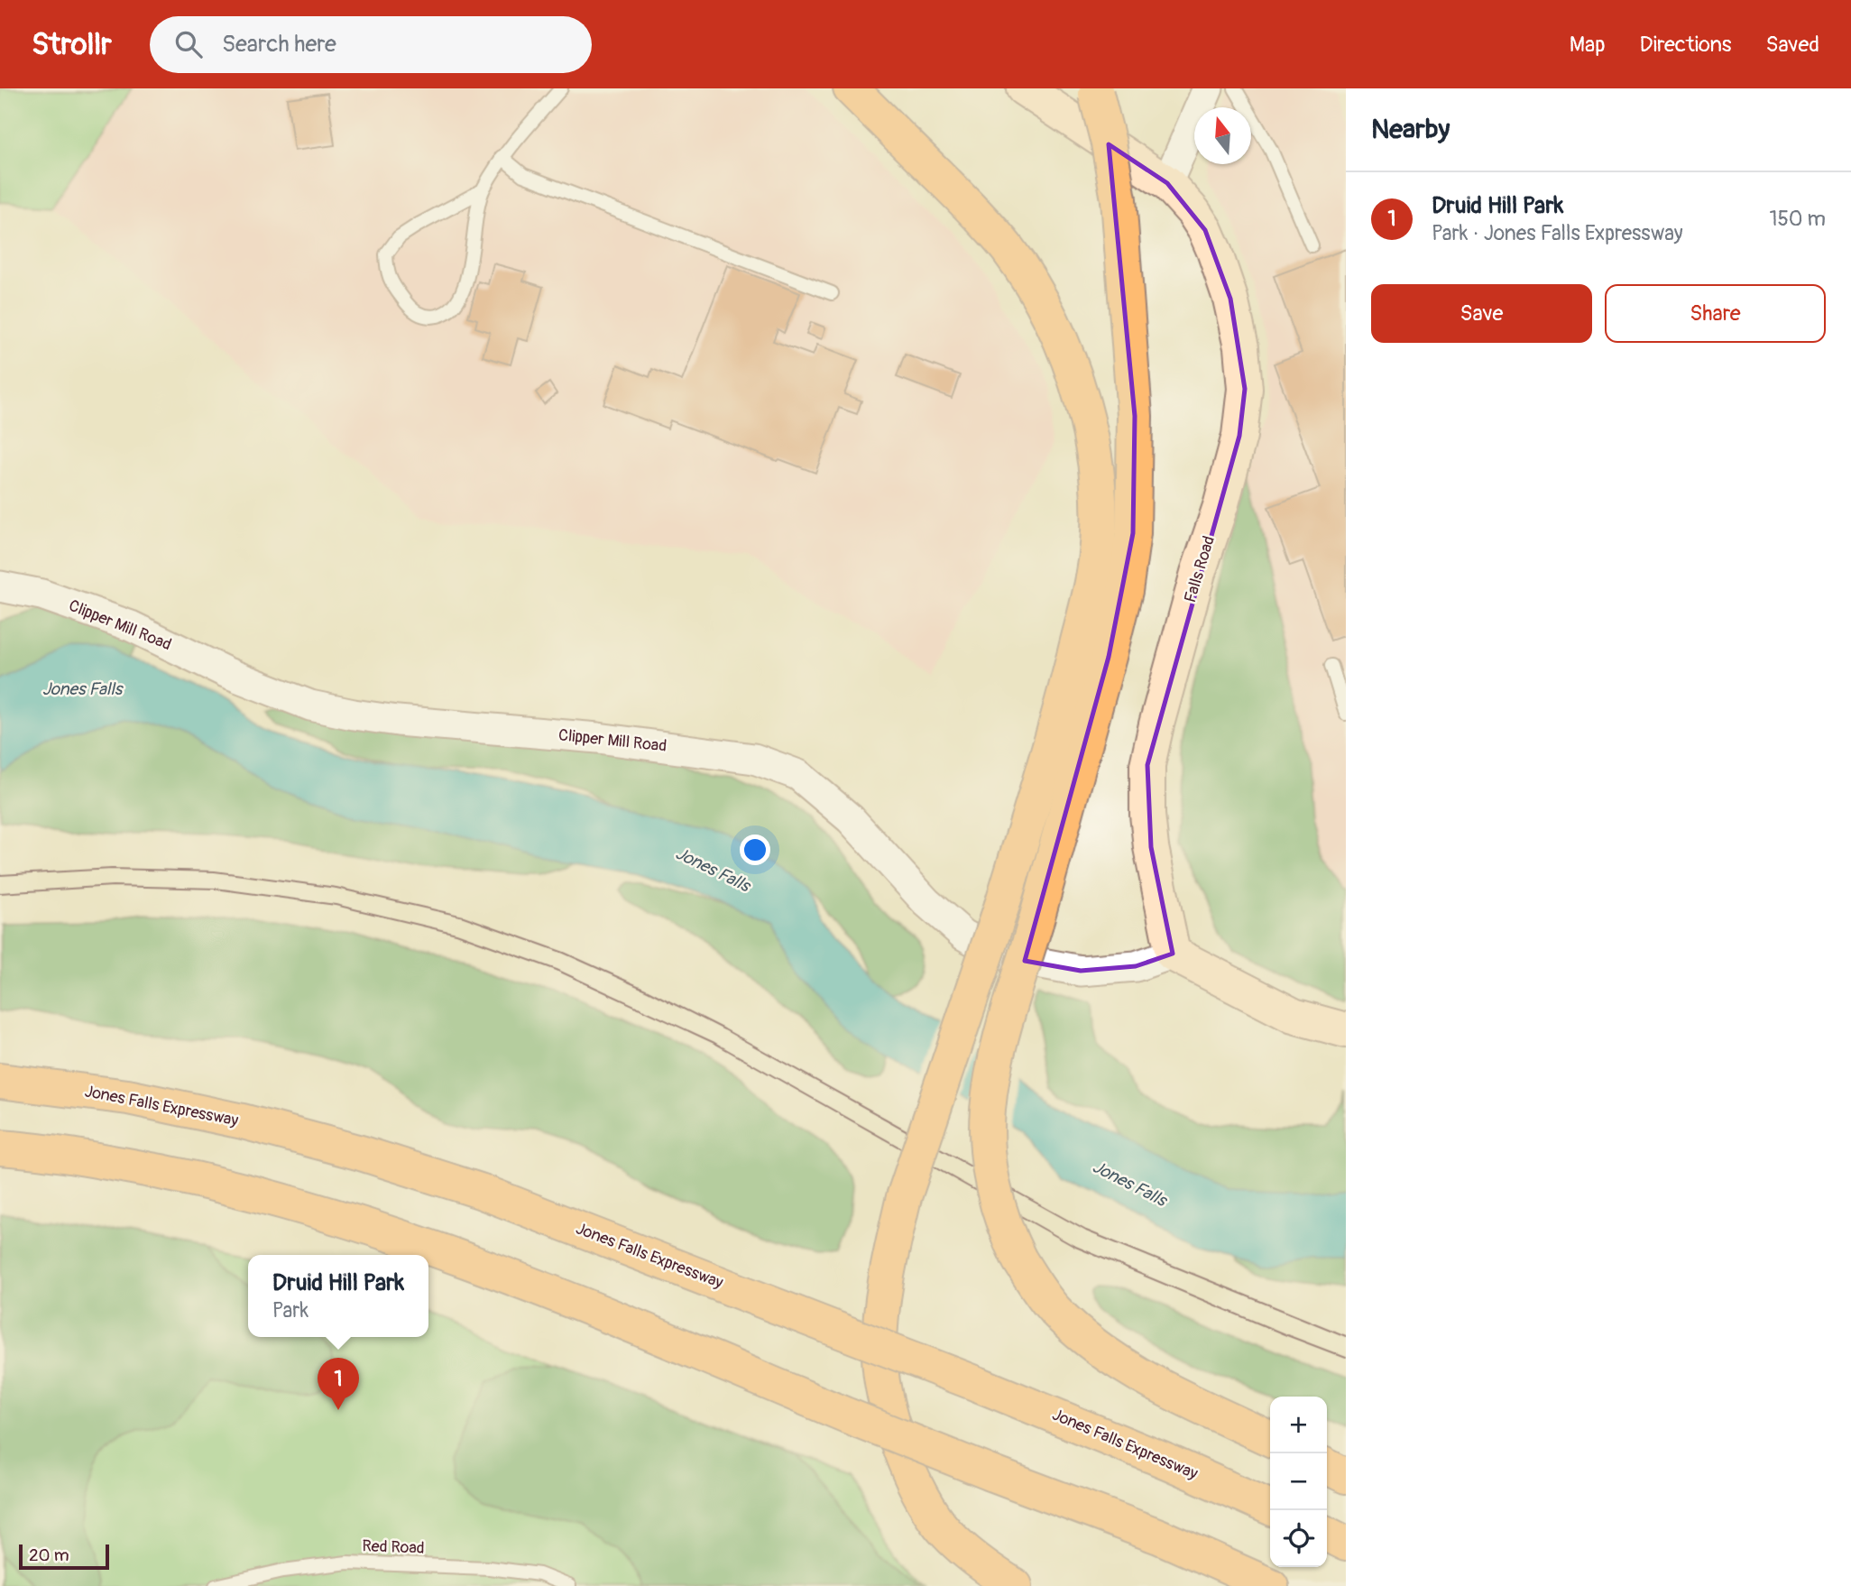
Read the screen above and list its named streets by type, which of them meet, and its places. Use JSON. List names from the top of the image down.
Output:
{
  "streets": {
    "highway": ["Jones Falls Expressway"],
    "main road": ["Falls Road"],
    "street": ["Clipper Mill Road"],
    "lane": ["Red Road"]
  },
  "crossings": [
    ["Falls Road", "Clipper Mill Road"]
  ],
  "water": ["Jones Falls"],
  "scale_bar": "20 m",
  "north": "top",
  "page": {
    "header": "Strollr",
    "search": "Search here",
    "nav": ["Map", "Directions", "Saved"],
    "heading": "Nearby",
    "list": [
      {
        "mark": "1",
        "name": "Druid Hill Park",
        "note": "Park · Jones Falls Expressway",
        "value": "150 m"
      }
    ],
    "buttons": ["Save", "Share"],
    "popup": ["Druid Hill Park", "Park"],
    "pins": "1",
    "map_buttons": ["+", "−"],
    "scale": "20 m"
  }
}
